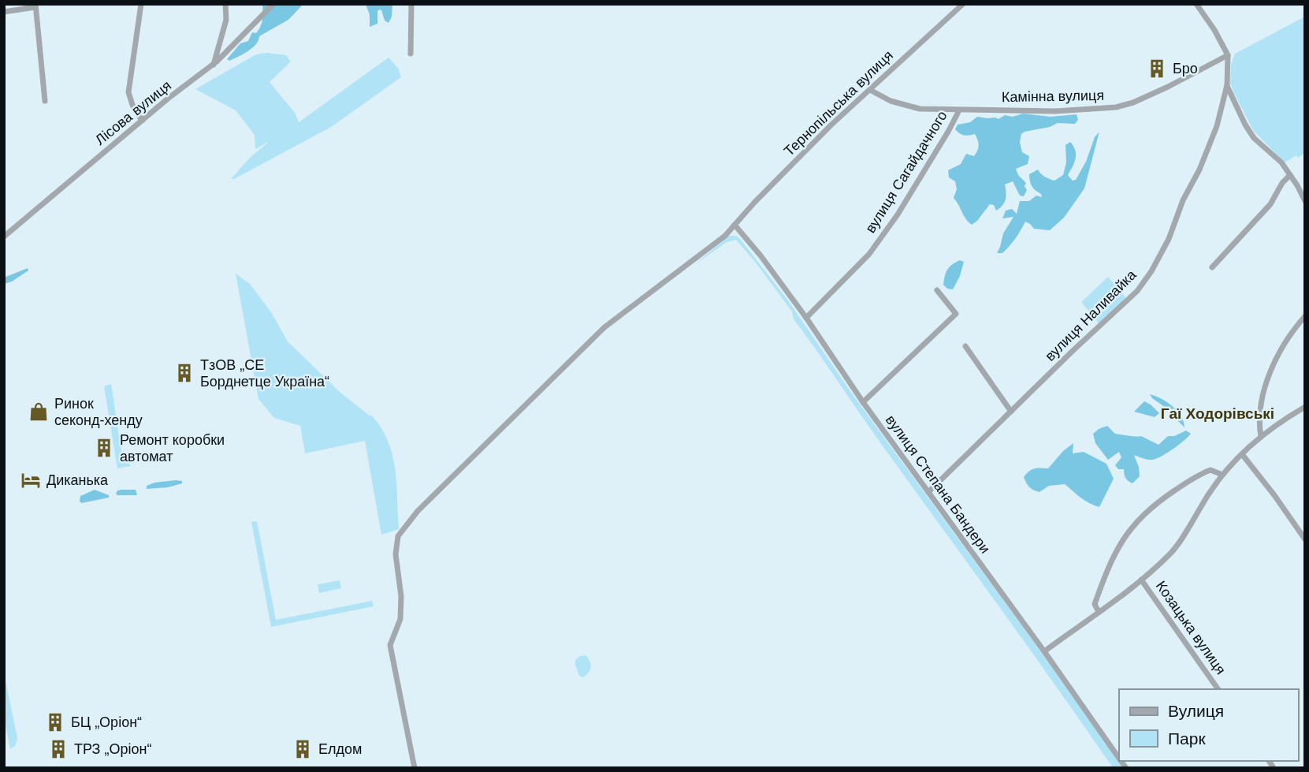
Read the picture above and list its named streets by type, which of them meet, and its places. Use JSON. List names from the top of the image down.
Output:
{
  "streets": {
    "street": [
      "Камінна вулиця",
      "Тернопільська вулиця",
      "Лісова вулиця",
      "вулиця Сагайдачного",
      "вулиця Наливайка",
      "вулиця Степана Бандери",
      "Козацька вулиця"
    ]
  },
  "crossings": [
    ["Камінна вулиця", "Тернопільська вулиця"],
    ["Камінна вулиця", "вулиця Сагайдачного"],
    ["Камінна вулиця", "вулиця Наливайка"],
    ["Тернопільська вулиця", "вулиця Степана Бандери"],
    ["вулиця Сагайдачного", "вулиця Степана Бандери"],
    ["вулиця Наливайка", "вулиця Степана Бандери"]
  ],
  "districts": ["Гаї Ходорівські"],
  "places": {
    "building": [
      "Бро",
      "ТзОВ „СЕ Борднетце Україна“",
      "Ремонт коробки автомат",
      "БЦ „Оріон“",
      "ТРЗ „Оріон“",
      "Елдом"
    ],
    "shop": ["Ринок секонд-хенду"],
    "hotel": ["Диканька"]
  },
  "legend": ["Вулиця", "Парк"]
}
